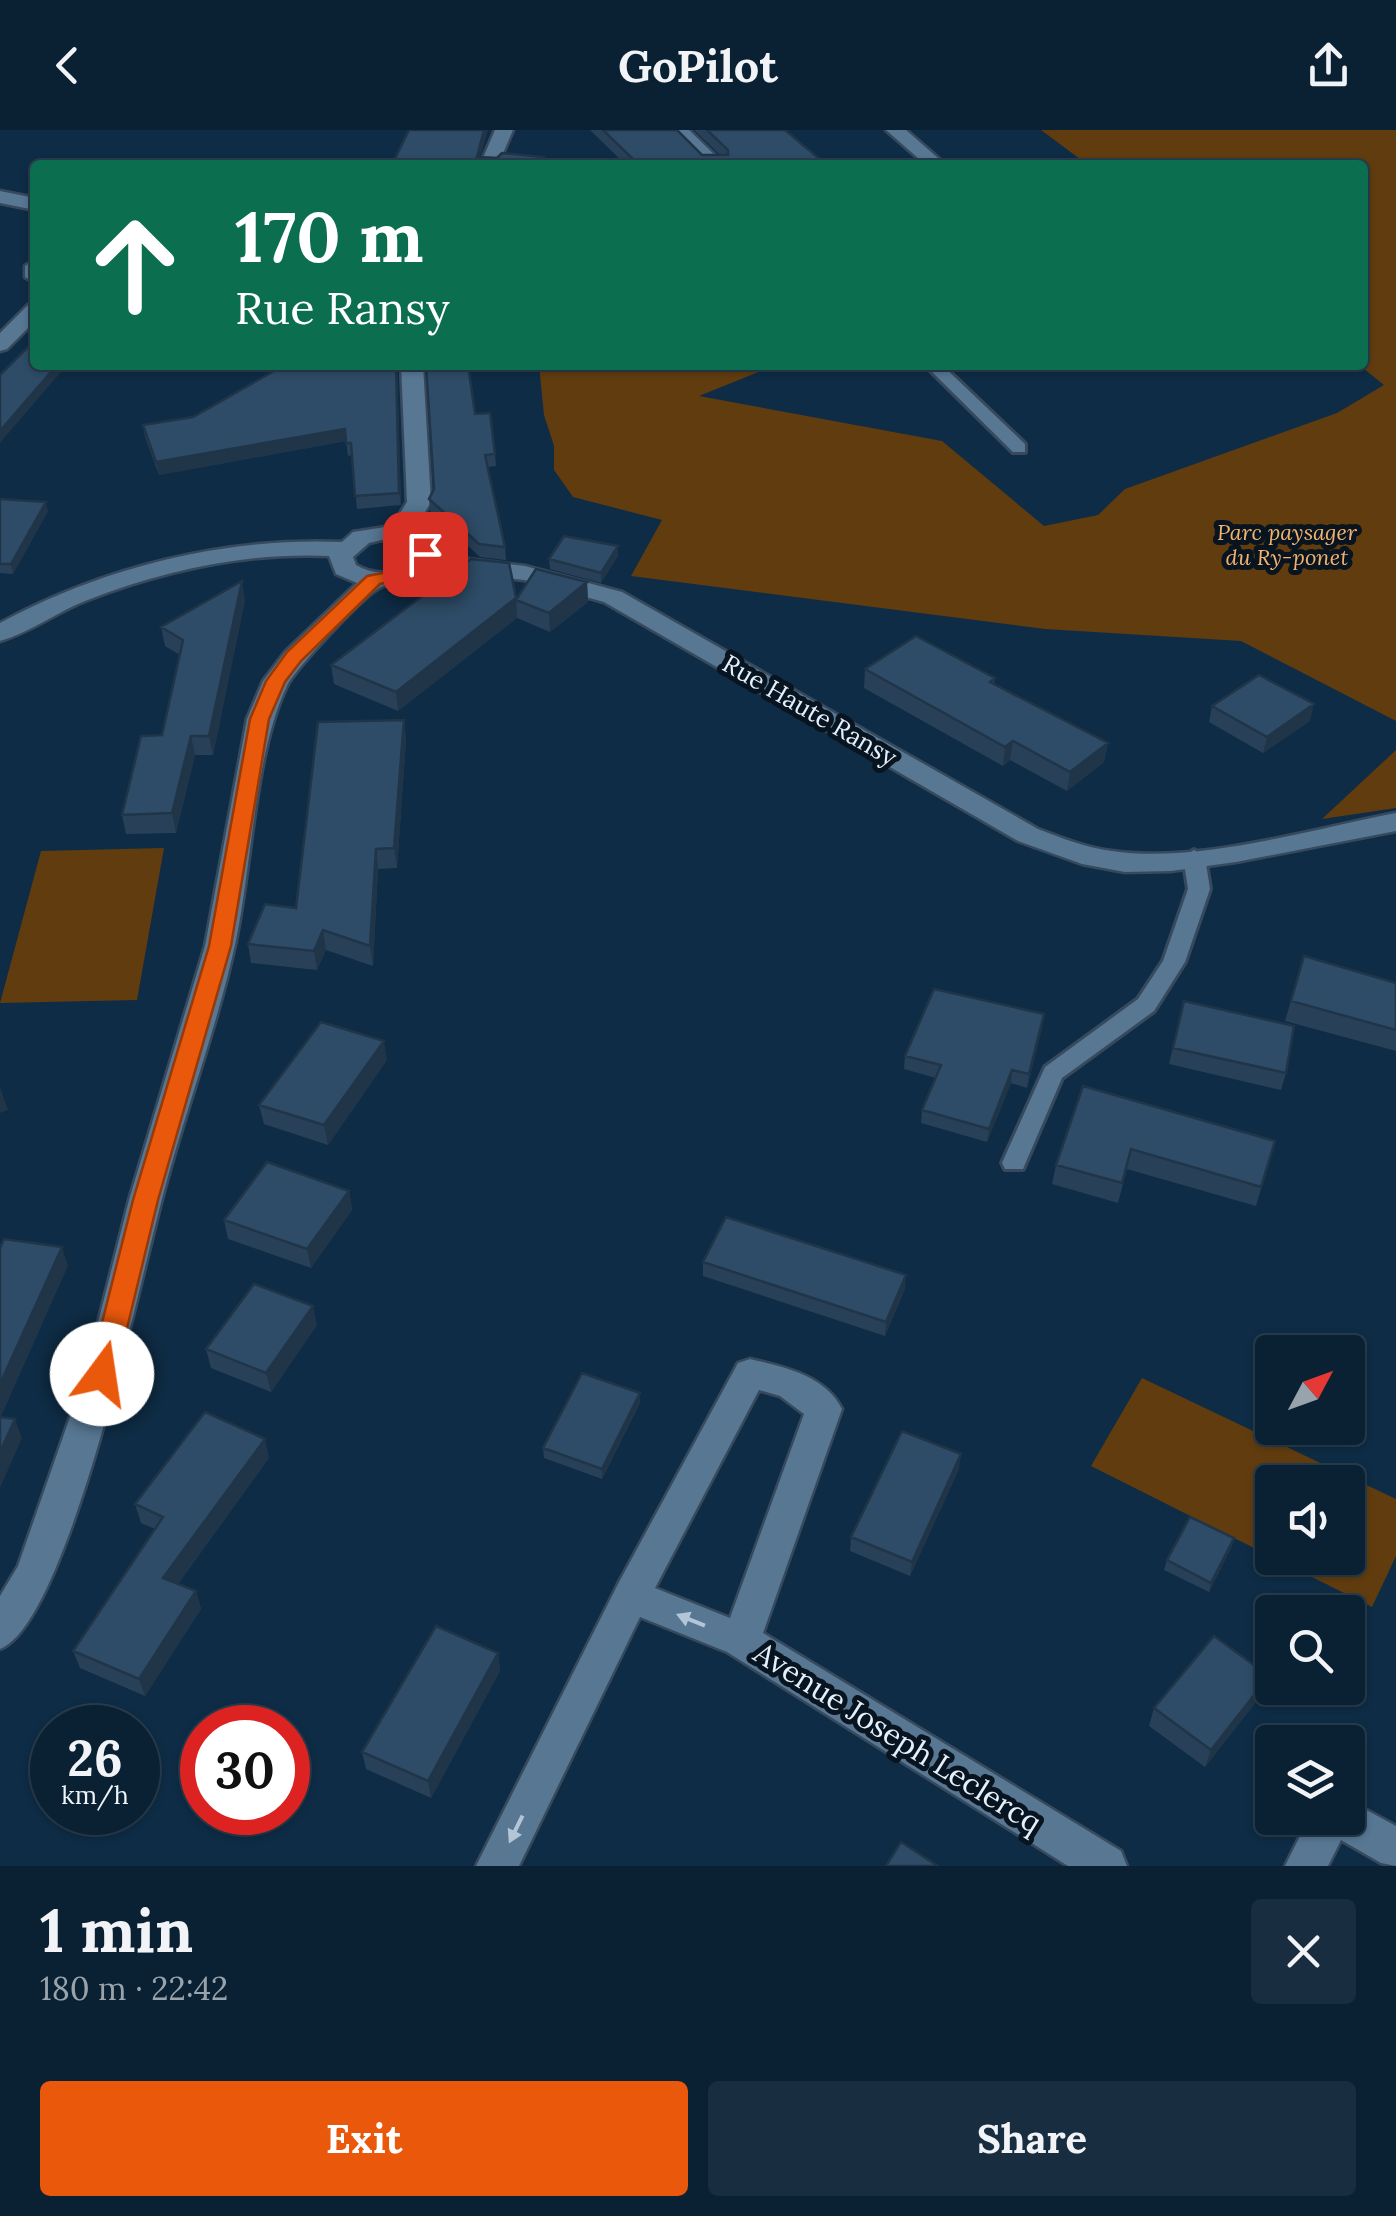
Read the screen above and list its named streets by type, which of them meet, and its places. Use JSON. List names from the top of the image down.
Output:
{
  "streets": {
    "street": ["Rue Haute Ransy", "Avenue Joseph Leclercq"]
  },
  "parks": ["Parc paysager du Ry-ponet"],
  "north": "top right",
  "page": {
    "header": "GoPilot",
    "turn": ["170 m", "Rue Ransy"],
    "speed": "26 km/h",
    "limit": "30",
    "heading": ["1 min", "180 m · 22:42"],
    "buttons": ["Exit", "Share"]
  }
}
